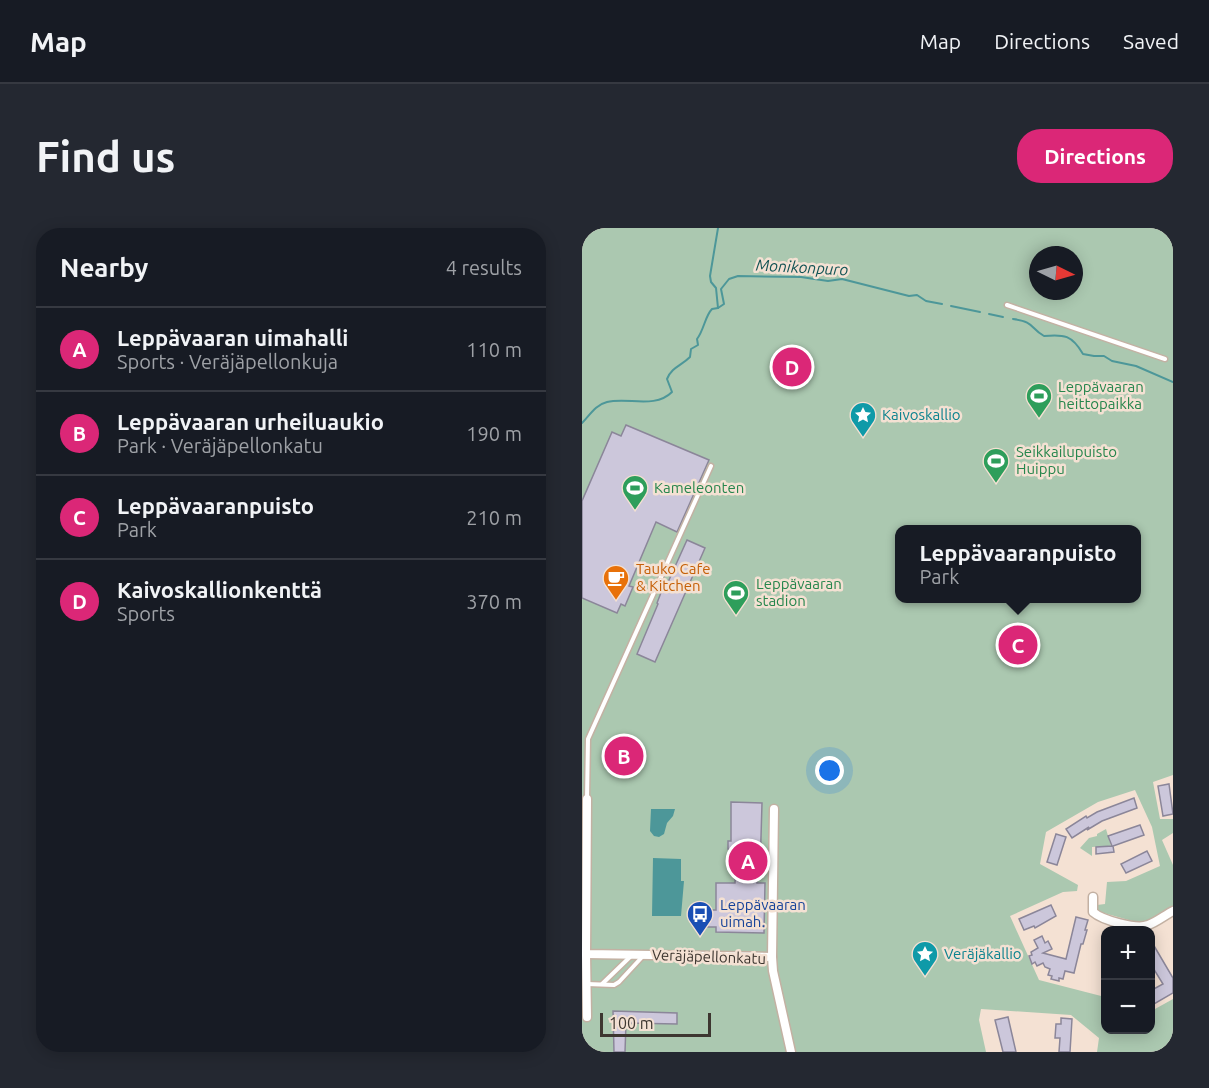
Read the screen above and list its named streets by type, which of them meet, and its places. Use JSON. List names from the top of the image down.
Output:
{
  "streets": {
    "street": ["Veräjäpellonkatu"]
  },
  "water": ["Monikonpuro"],
  "places": {
    "sports": [
      "Leppävaaran heittopaikka",
      "Seikkailupuisto Huippu",
      "Kameleonten",
      "Leppävaaran stadion"
    ],
    "place": ["Kaivoskallio", "Veräjäkallio"],
    "cafe": ["Tauko Cafe & Kitchen"],
    "bus stop": ["Leppävaaran uimah."]
  },
  "scale_bar": "100 m",
  "north": "right",
  "page": {
    "header": "Map",
    "nav": ["Map", "Directions", "Saved"],
    "buttons": "Directions",
    "title": "Find us",
    "heading": ["Nearby", "4 results"],
    "list": [
      {
        "mark": "A",
        "name": "Leppävaaran uimahalli",
        "note": "Sports · Veräjäpellonkuja",
        "value": "110 m"
      },
      {
        "mark": "B",
        "name": "Leppävaaran urheiluaukio",
        "note": "Park · Veräjäpellonkatu",
        "value": "190 m"
      },
      {
        "mark": "C",
        "name": "Leppävaaranpuisto",
        "note": "Park",
        "value": "210 m"
      },
      {
        "mark": "D",
        "name": "Kaivoskallionkenttä",
        "note": "Sports",
        "value": "370 m"
      }
    ],
    "pins": [
      "D",
      "C",
      "B",
      "A"
    ],
    "popup": ["Leppävaaranpuisto", "Park"],
    "map_buttons": ["+", "−"],
    "scale": "100 m"
  }
}
